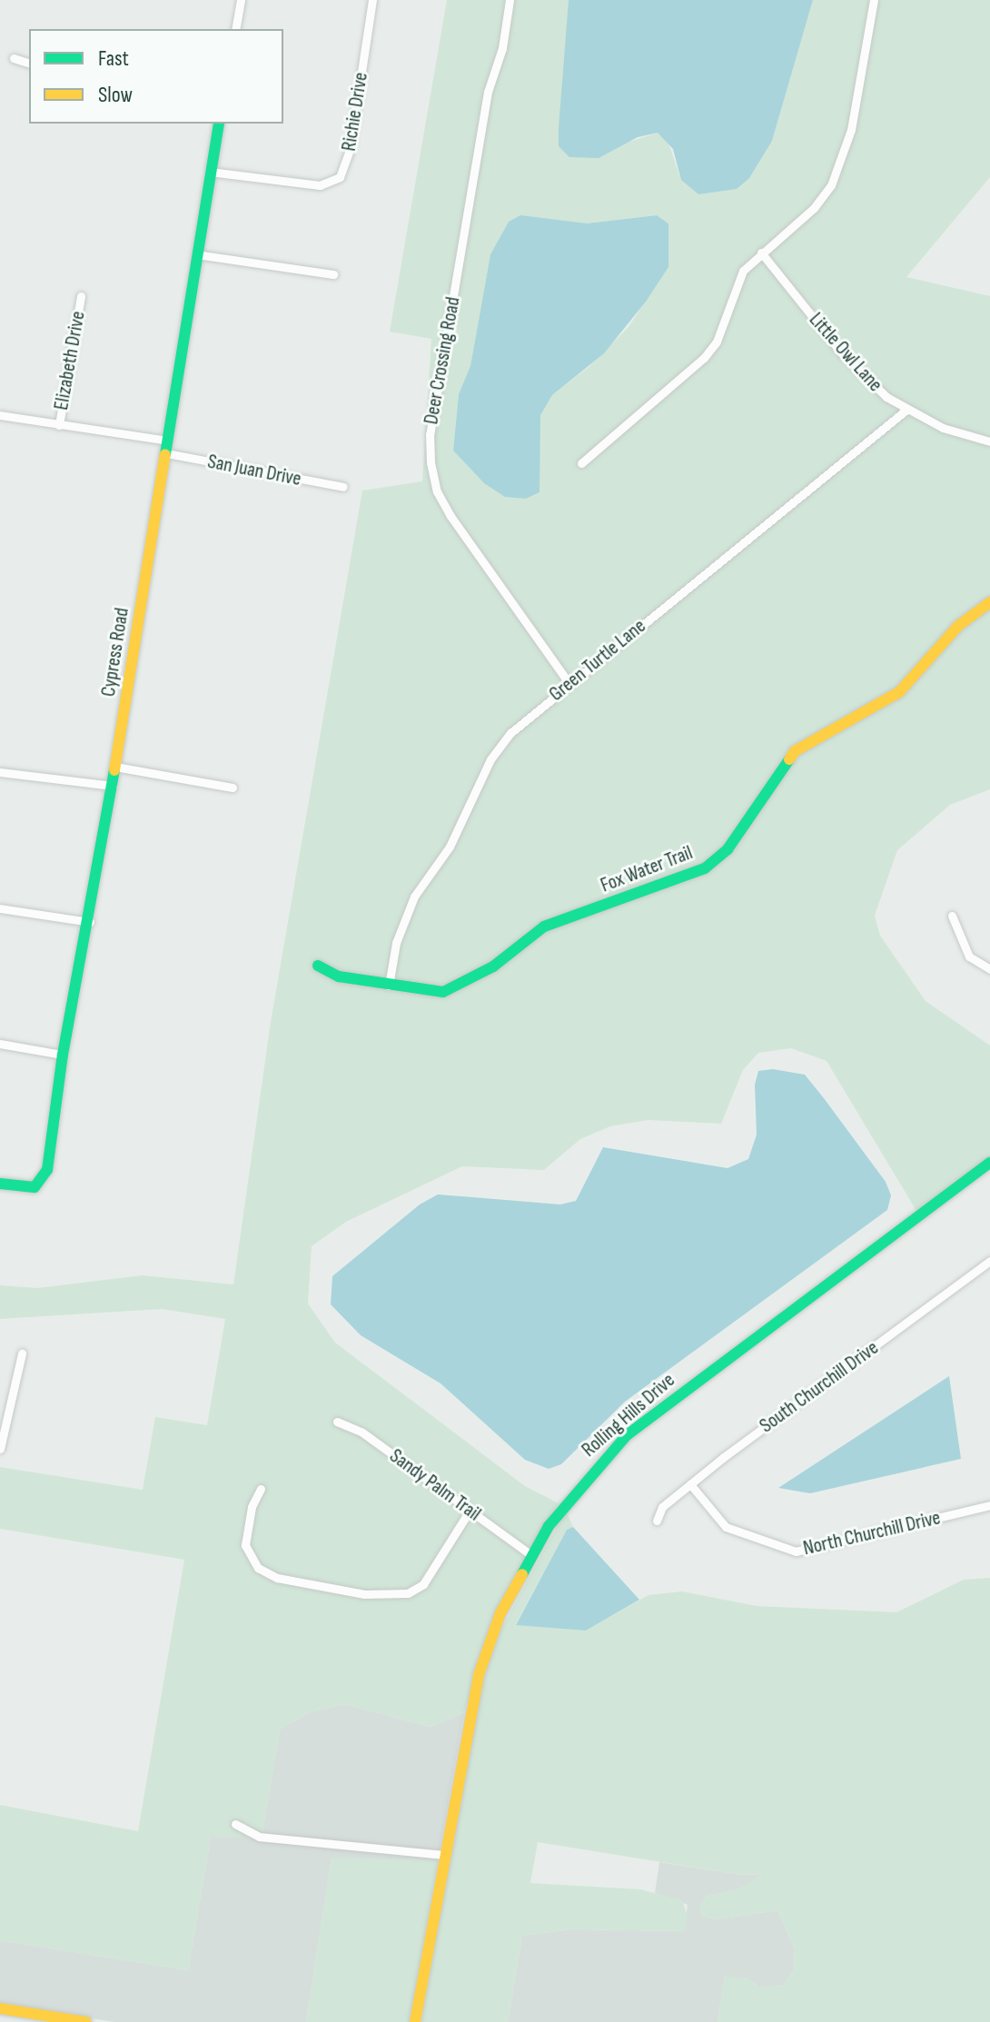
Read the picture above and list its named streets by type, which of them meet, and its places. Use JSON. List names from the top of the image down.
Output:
{
  "streets": {
    "street": [
      "Richie Drive",
      "Little Owl Lane",
      "Elizabeth Drive",
      "Deer Crossing Road",
      "San Juan Drive",
      "Cypress Road",
      "Green Turtle Lane",
      "Fox Water Trail",
      "South Churchill Drive",
      "Rolling Hills Drive",
      "Sandy Palm Trail",
      "North Churchill Drive"
    ]
  },
  "crossings": [
    ["Richie Drive", "Cypress Road"],
    ["Little Owl Lane", "Green Turtle Lane"],
    ["Elizabeth Drive", "San Juan Drive"],
    ["Deer Crossing Road", "Green Turtle Lane"],
    ["San Juan Drive", "Cypress Road"],
    ["Green Turtle Lane", "Fox Water Trail"],
    ["South Churchill Drive", "North Churchill Drive"],
    ["Rolling Hills Drive", "Sandy Palm Trail"]
  ],
  "legend": ["Fast", "Slow"]
}
